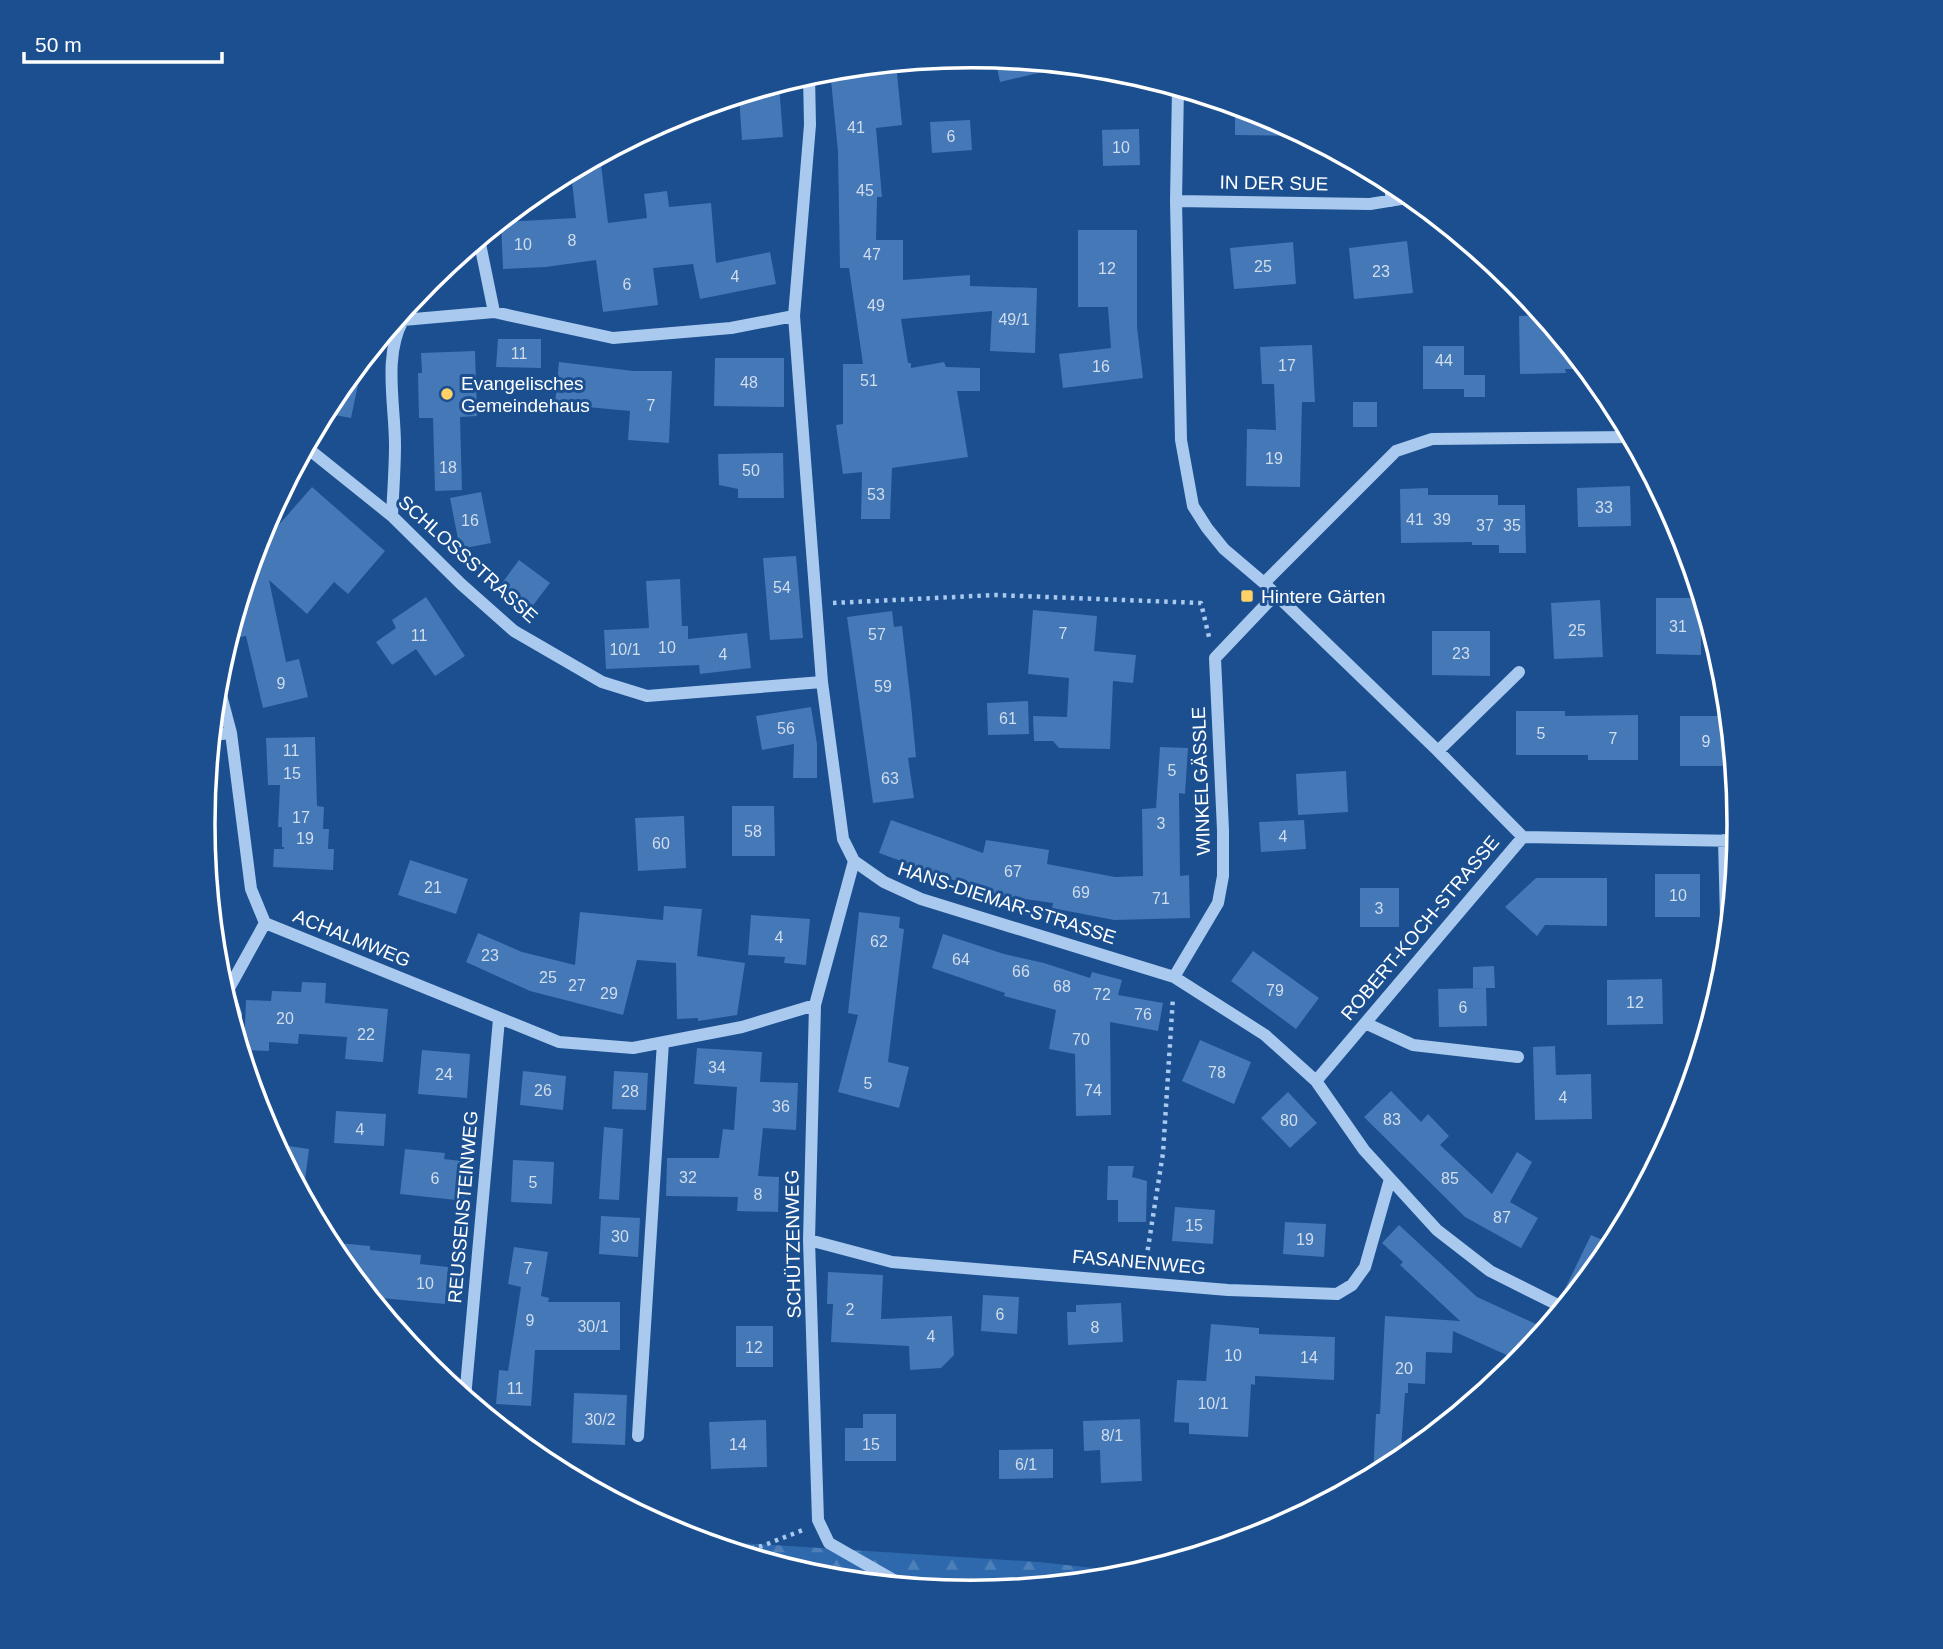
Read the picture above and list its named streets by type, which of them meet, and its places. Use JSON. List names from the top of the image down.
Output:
{
  "streets": {
    "street": [
      "IN DER SUE",
      "SCHLOSSSTRASSE",
      "WINKELGÄSSLE",
      "HANS-DIEMAR-STRASSE",
      "ROBERT-KOCH-STRASSE",
      "ACHALMWEG",
      "REUSSENSTEINWEG",
      "SCHÜTZENWEG",
      "FASANENWEG"
    ]
  },
  "crossings": [
    ["WINKELGÄSSLE", "HANS-DIEMAR-STRASSE"],
    ["HANS-DIEMAR-STRASSE", "ROBERT-KOCH-STRASSE"],
    ["HANS-DIEMAR-STRASSE", "SCHÜTZENWEG"],
    ["HANS-DIEMAR-STRASSE", "FASANENWEG"],
    ["ACHALMWEG", "REUSSENSTEINWEG"],
    ["ACHALMWEG", "SCHÜTZENWEG"],
    ["SCHÜTZENWEG", "FASANENWEG"]
  ],
  "places": {
    "other": ["Evangelisches Gemeindehaus"],
    "transit": ["Hintere Gärten"]
  },
  "house_numbers": [
    "41",
    "6",
    "10",
    "45",
    "8",
    "10",
    "47",
    "25",
    "12",
    "23",
    "4",
    "6",
    "49",
    "49/1",
    "11",
    "44",
    "17",
    "16",
    "51",
    "48",
    "7",
    "19",
    "18",
    "50",
    "53",
    "33",
    "41",
    "39",
    "16",
    "37",
    "35",
    "54",
    "31",
    "25",
    "7",
    "57",
    "11",
    "10",
    "10/1",
    "23",
    "4",
    "9",
    "59",
    "61",
    "56",
    "5",
    "7",
    "9",
    "11",
    "5",
    "15",
    "63",
    "17",
    "3",
    "58",
    "4",
    "19",
    "60",
    "67",
    "21",
    "69",
    "10",
    "71",
    "3",
    "4",
    "62",
    "23",
    "64",
    "66",
    "25",
    "27",
    "68",
    "79",
    "29",
    "72",
    "12",
    "6",
    "76",
    "20",
    "22",
    "70",
    "34",
    "78",
    "24",
    "5",
    "26",
    "74",
    "28",
    "4",
    "36",
    "83",
    "80",
    "4",
    "32",
    "6",
    "85",
    "5",
    "8",
    "87",
    "15",
    "30",
    "19",
    "7",
    "10",
    "2",
    "6",
    "9",
    "30/1",
    "8",
    "4",
    "12",
    "10",
    "14",
    "20",
    "11",
    "10/1",
    "30/2",
    "8/1",
    "14",
    "15",
    "6/1"
  ],
  "scale_bar": "50 m"
}
